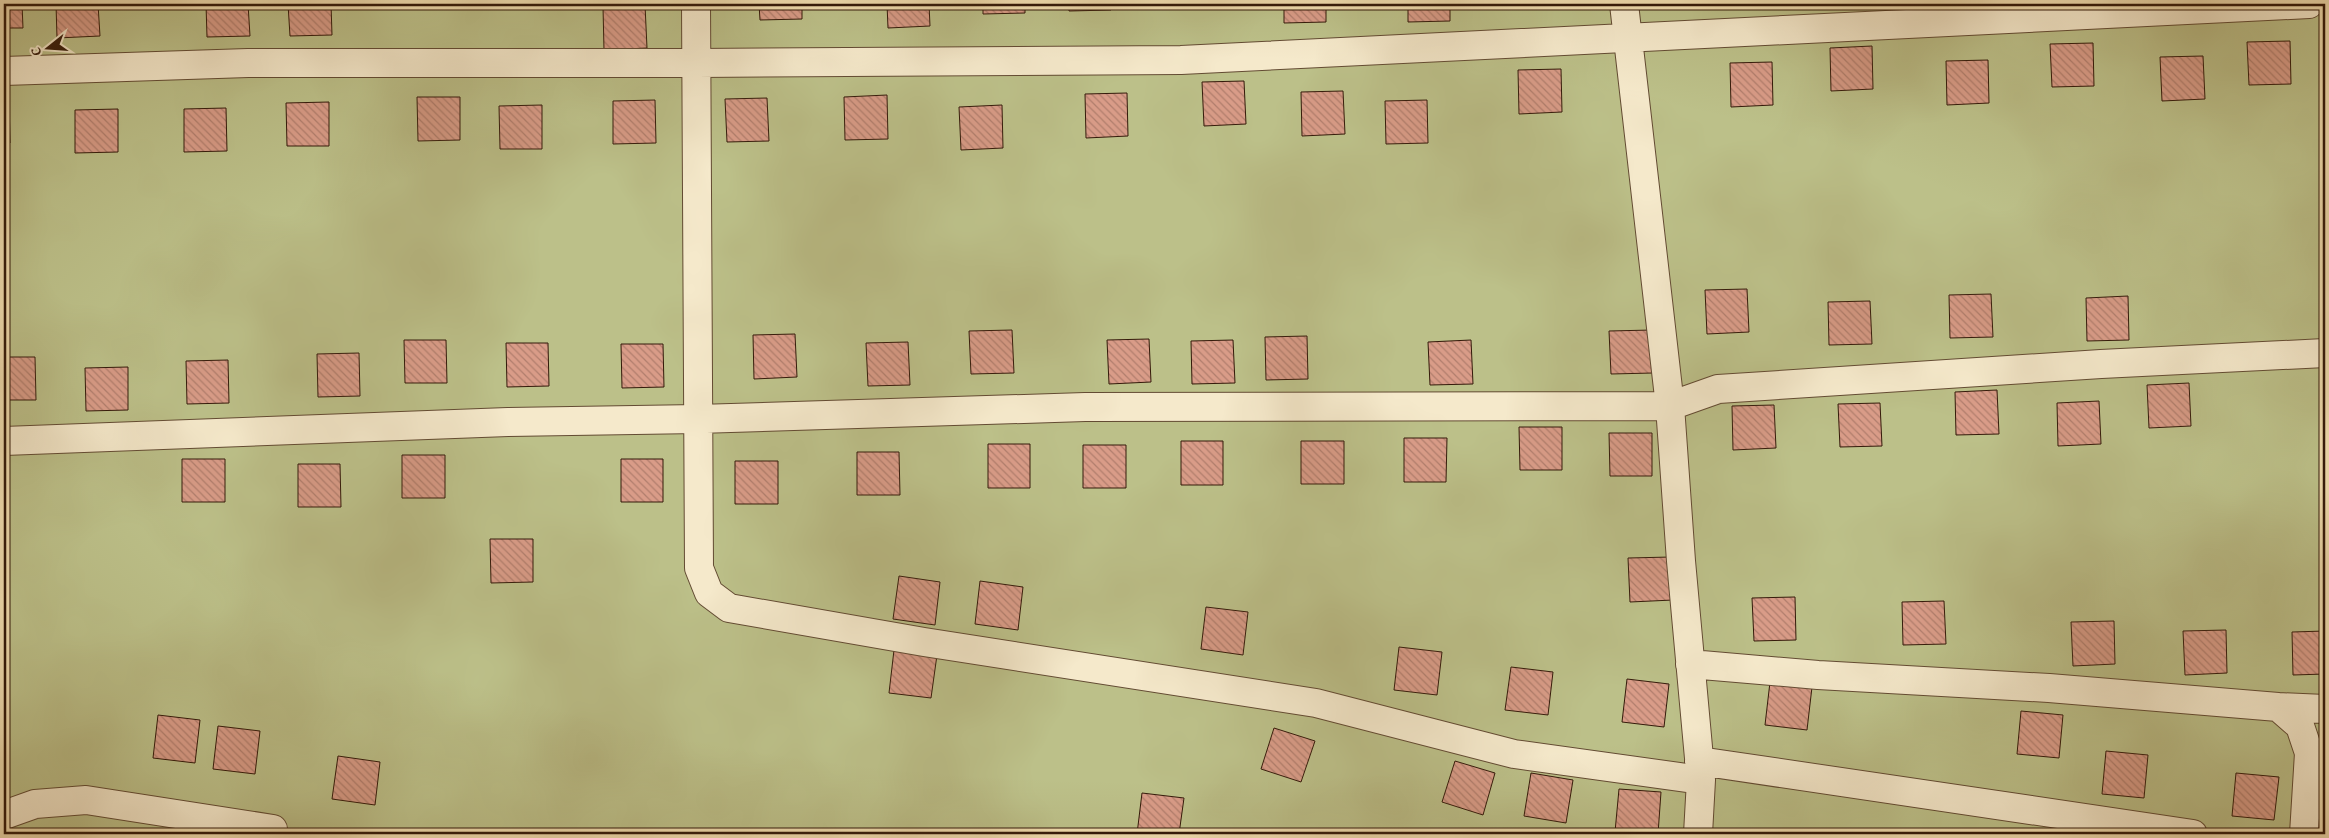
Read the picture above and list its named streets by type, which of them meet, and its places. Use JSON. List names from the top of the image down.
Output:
{
  "north": "left"
}
